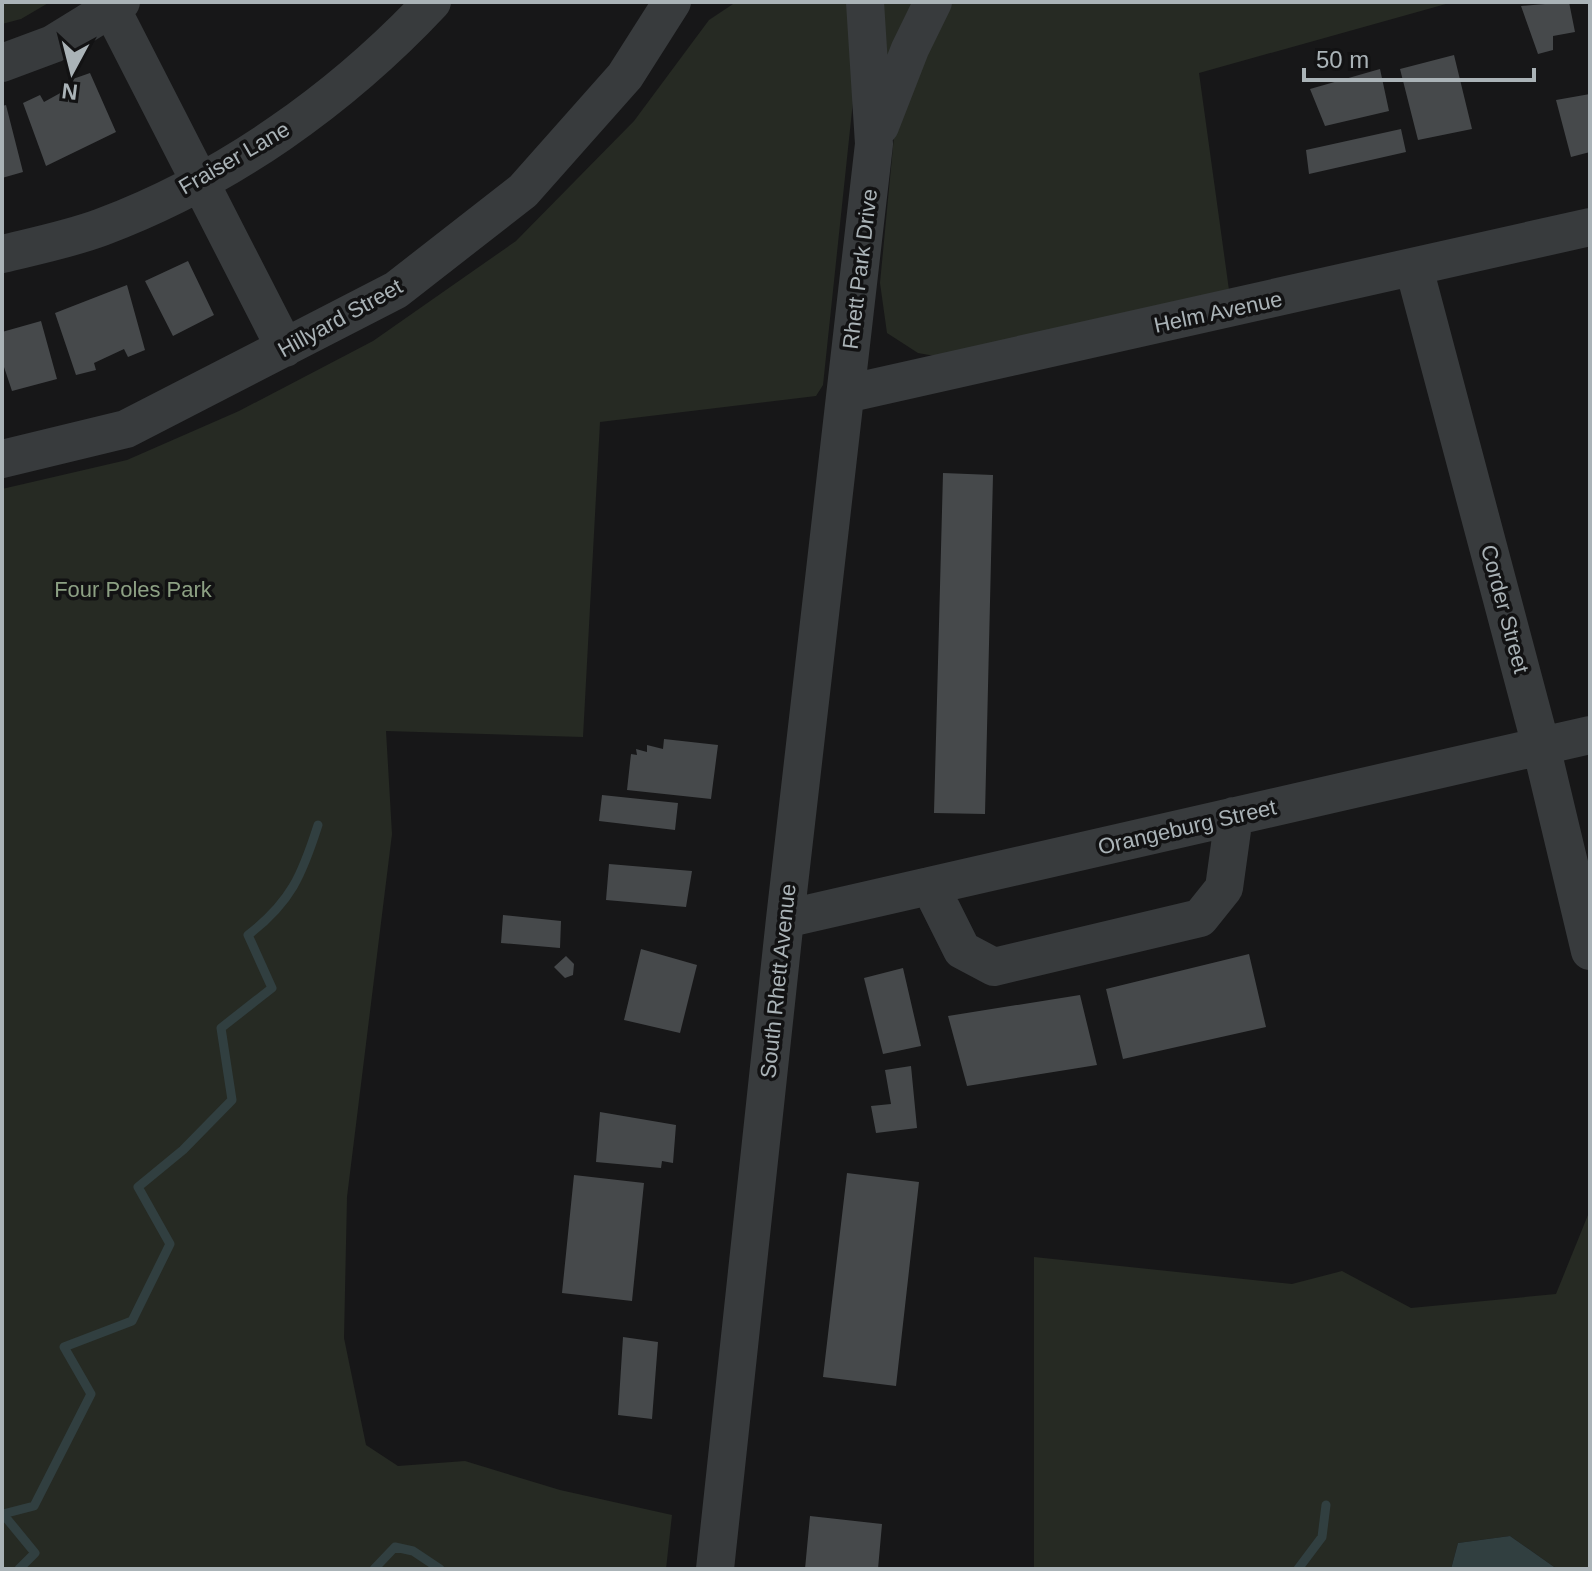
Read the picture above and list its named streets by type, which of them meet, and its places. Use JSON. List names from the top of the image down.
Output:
{
  "streets": {
    "street": [
      "Fraiser Lane",
      "Rhett Park Drive",
      "Helm Avenue",
      "Hillyard Street",
      "Corder Street",
      "Orangeburg Street",
      "South Rhett Avenue"
    ]
  },
  "crossings": [
    ["Rhett Park Drive", "Helm Avenue"],
    ["Rhett Park Drive", "South Rhett Avenue"],
    ["Helm Avenue", "Corder Street"],
    ["Helm Avenue", "South Rhett Avenue"],
    ["Corder Street", "Orangeburg Street"],
    ["Orangeburg Street", "South Rhett Avenue"]
  ],
  "parks": ["Four Poles Park"],
  "scale_bar": "50 m",
  "north": "bottom"
}
